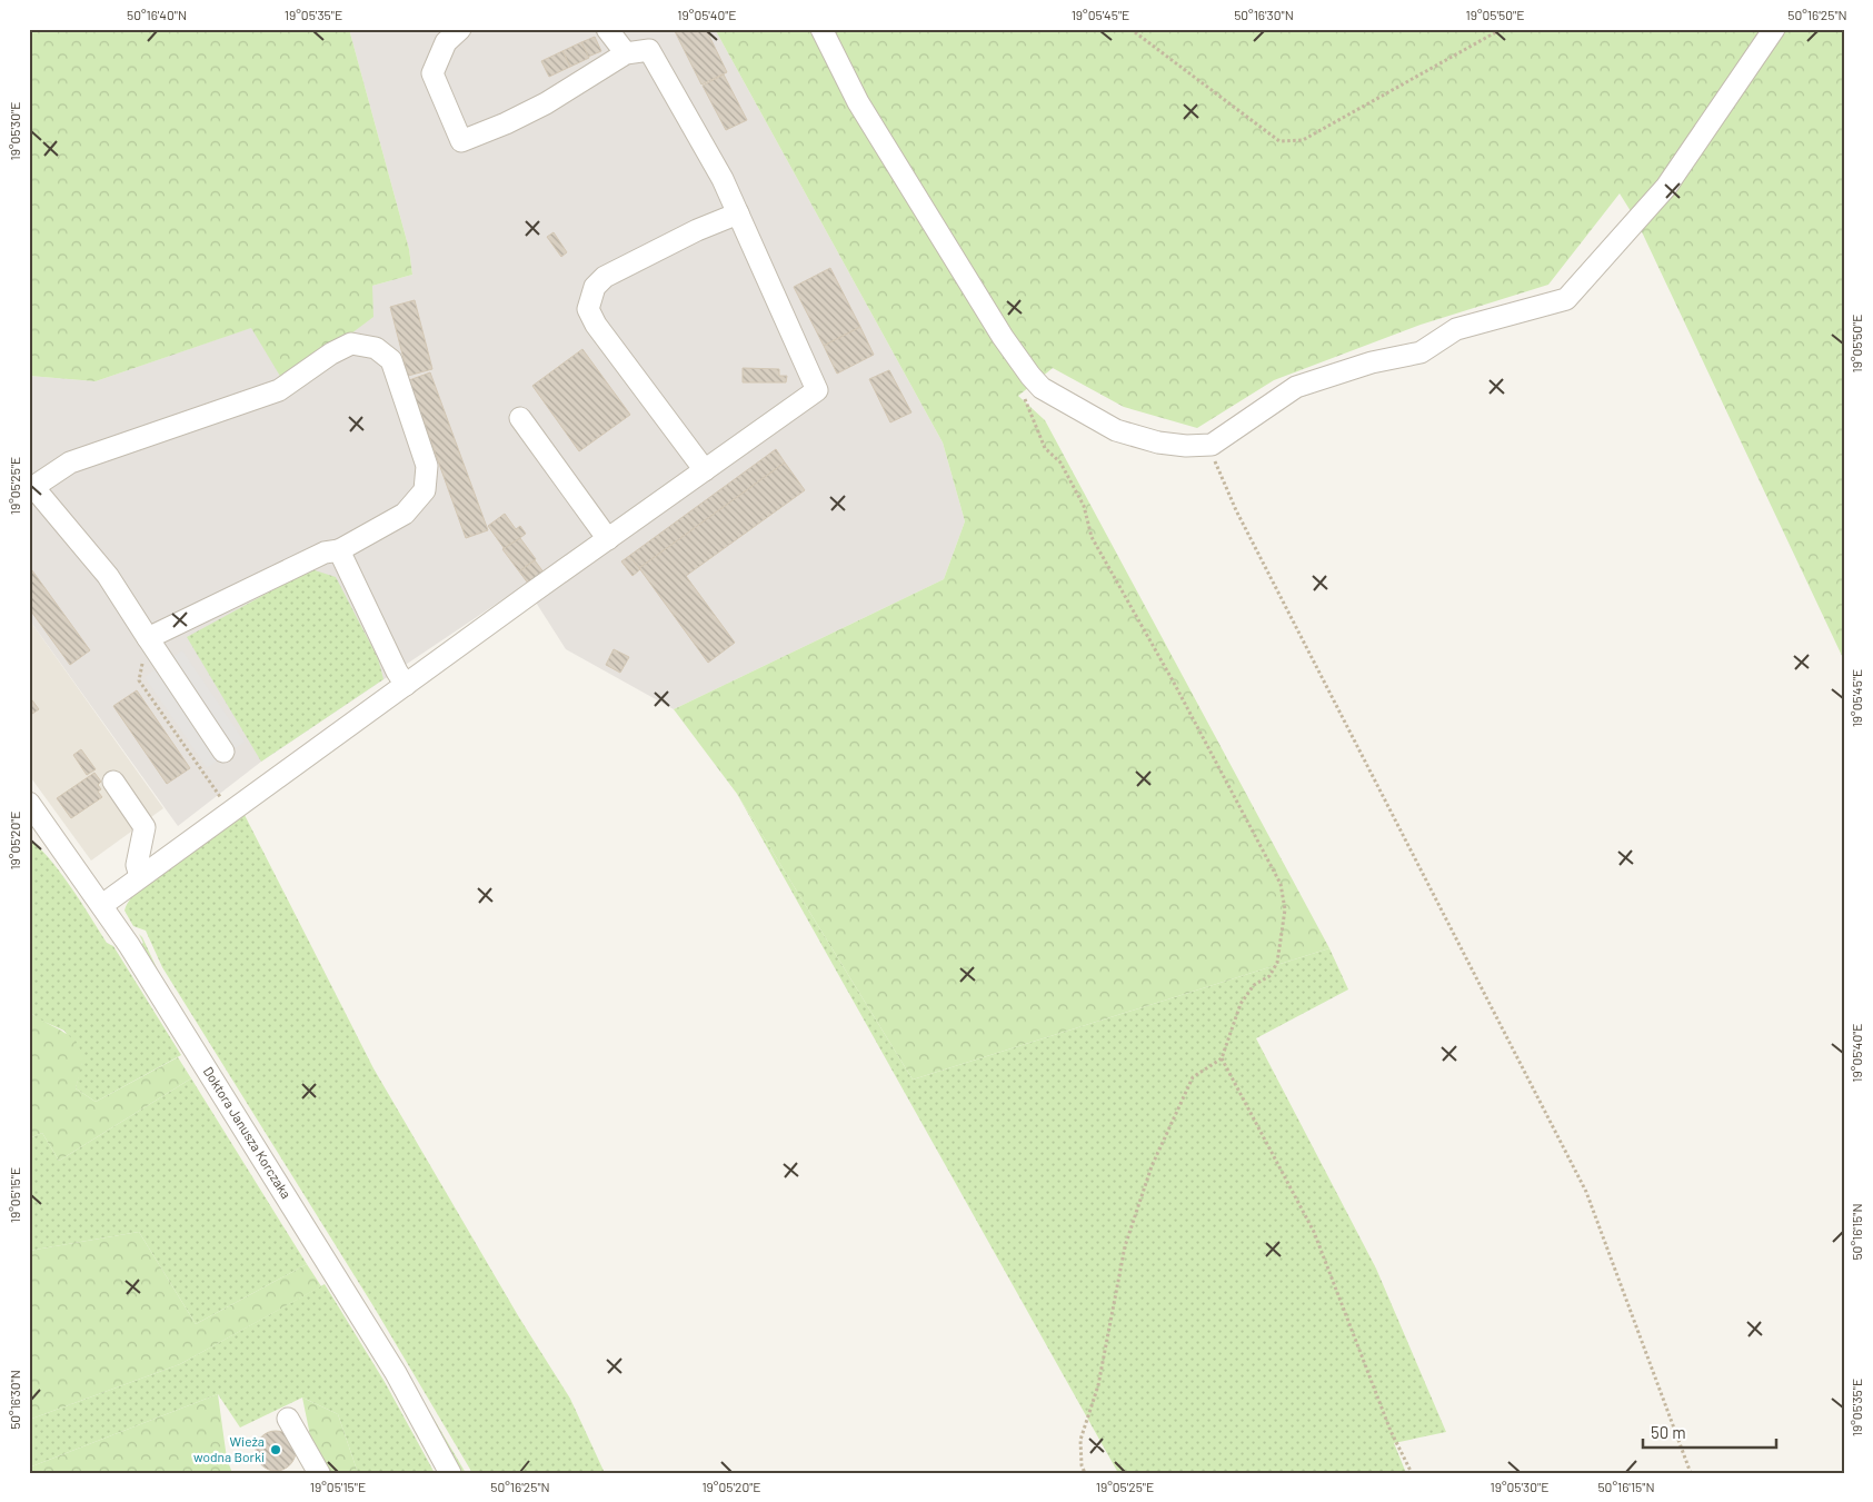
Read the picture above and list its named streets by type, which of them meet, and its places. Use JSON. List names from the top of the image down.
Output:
{
  "streets": {
    "street": ["Doktora Janusza Korczaka"]
  },
  "places": ["Wieża wodna Borki"],
  "scale_bar": "50 m",
  "coordinates": [
    "50°16'40\"N",
    "19°05'35\"E",
    "19°05'40\"E",
    "19°05'45\"E",
    "50°16'30\"N",
    "19°05'50\"E",
    "50°16'25\"N",
    "19°05'30\"E",
    "19°05'25\"E",
    "19°05'20\"E",
    "19°05'15\"E",
    "50°16'15\"N"
  ]
}
